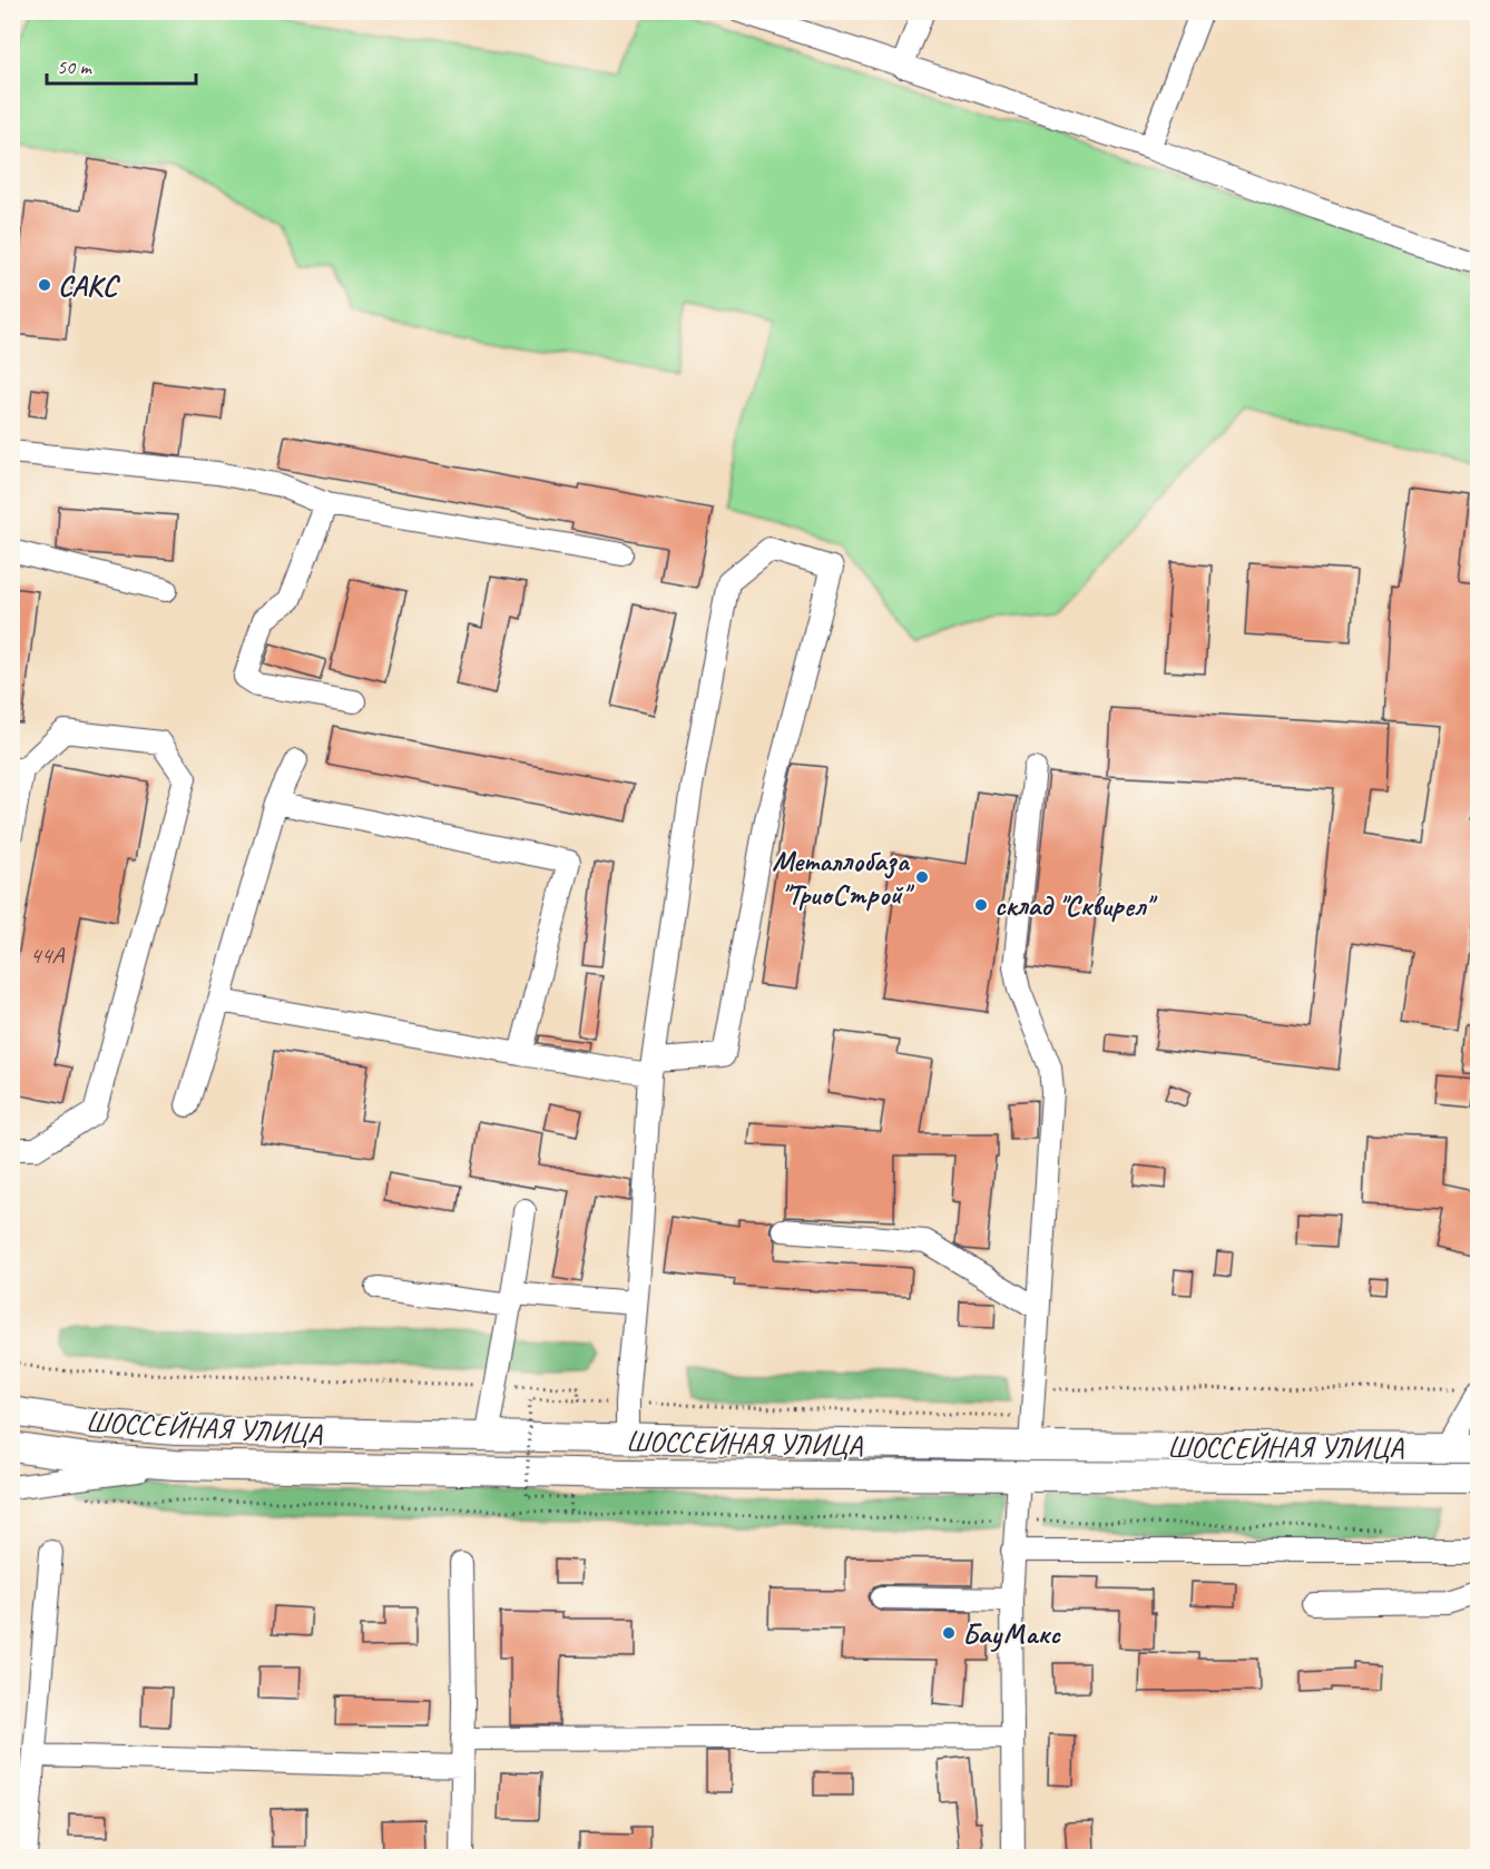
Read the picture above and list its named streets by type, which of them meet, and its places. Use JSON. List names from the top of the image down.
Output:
{
  "streets": {
    "main road": ["ШОССЕЙНАЯ УЛИЦА"]
  },
  "places": [
    "САКС",
    "Металлобаза \"ТриоСтрой\"",
    "склад \"Сквирел\"",
    "БауМакс"
  ],
  "house_numbers": ["44А"],
  "scale_bar": "50 m"
}
